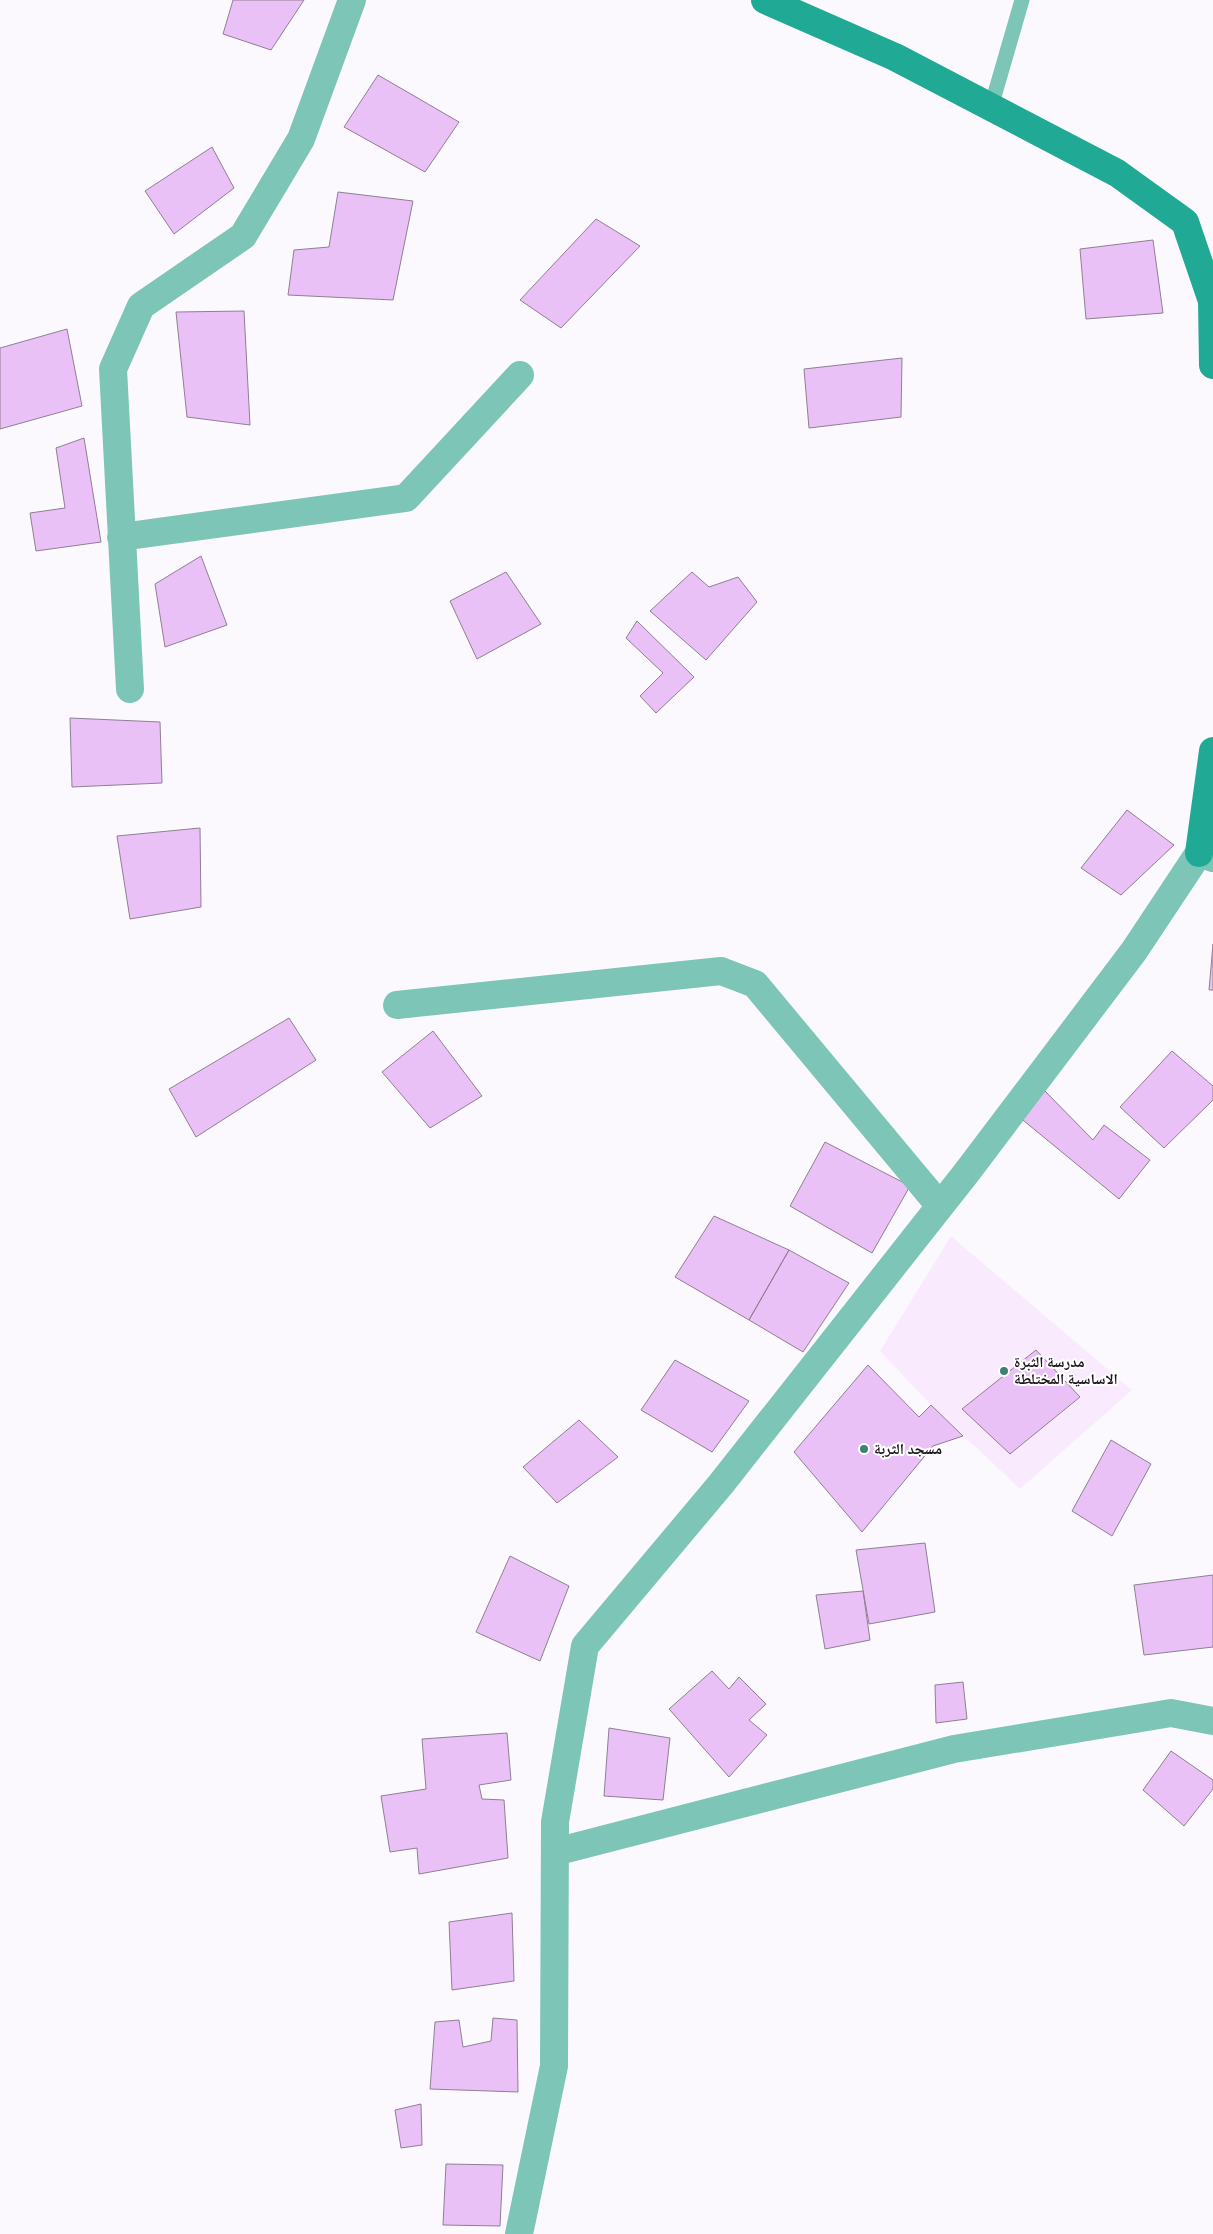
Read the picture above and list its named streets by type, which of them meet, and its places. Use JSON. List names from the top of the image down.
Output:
{
  "places": ["مدرسة الثبرة الاساسية المختلطة", "مسجد الثربة"]
}
